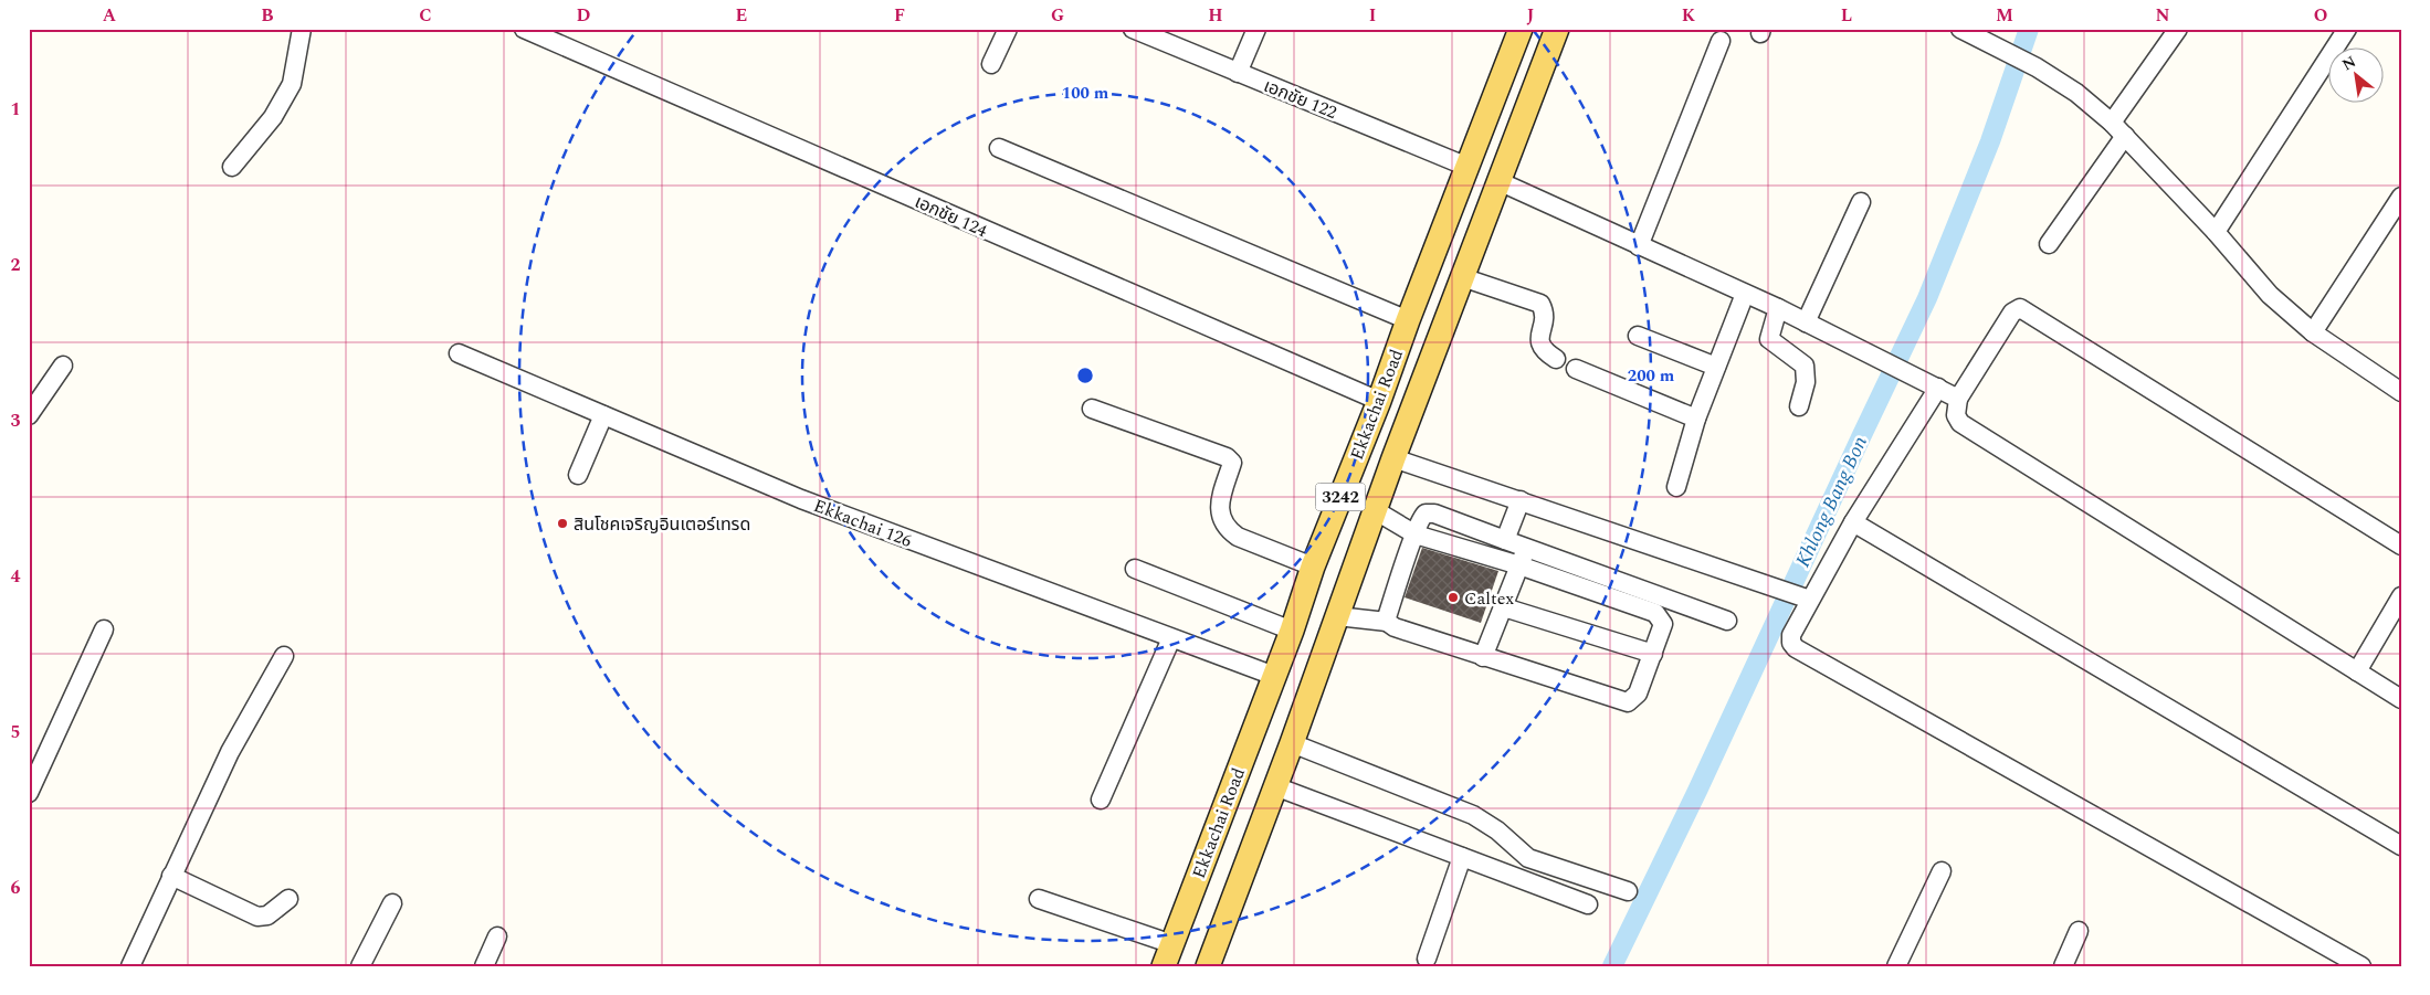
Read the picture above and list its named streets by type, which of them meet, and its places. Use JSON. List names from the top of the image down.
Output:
{
  "streets": {
    "main road": ["Ekkachai Road", "3242"],
    "street": ["เอกชัย 122", "เอกชัย 124", "Ekkachai 126"]
  },
  "crossings": [
    ["เอกชัย 122", "Ekkachai Road"],
    ["เอกชัย 124", "Ekkachai Road"],
    ["Ekkachai Road", "Ekkachai 126"]
  ],
  "water": ["Khlong Bang Bon"],
  "places": ["สินโชคเจริญอินเตอร์เทรด", "Caltex"],
  "north": "top left",
  "grid": {
    "columns": [
      "A",
      "B",
      "C",
      "D",
      "E",
      "F",
      "G",
      "H",
      "I",
      "J",
      "K",
      "L",
      "M",
      "N",
      "O"
    ],
    "rows": [
      "1",
      "2",
      "3",
      "4",
      "5",
      "6"
    ]
  },
  "rings": ["100 m", "200 m"]
}
